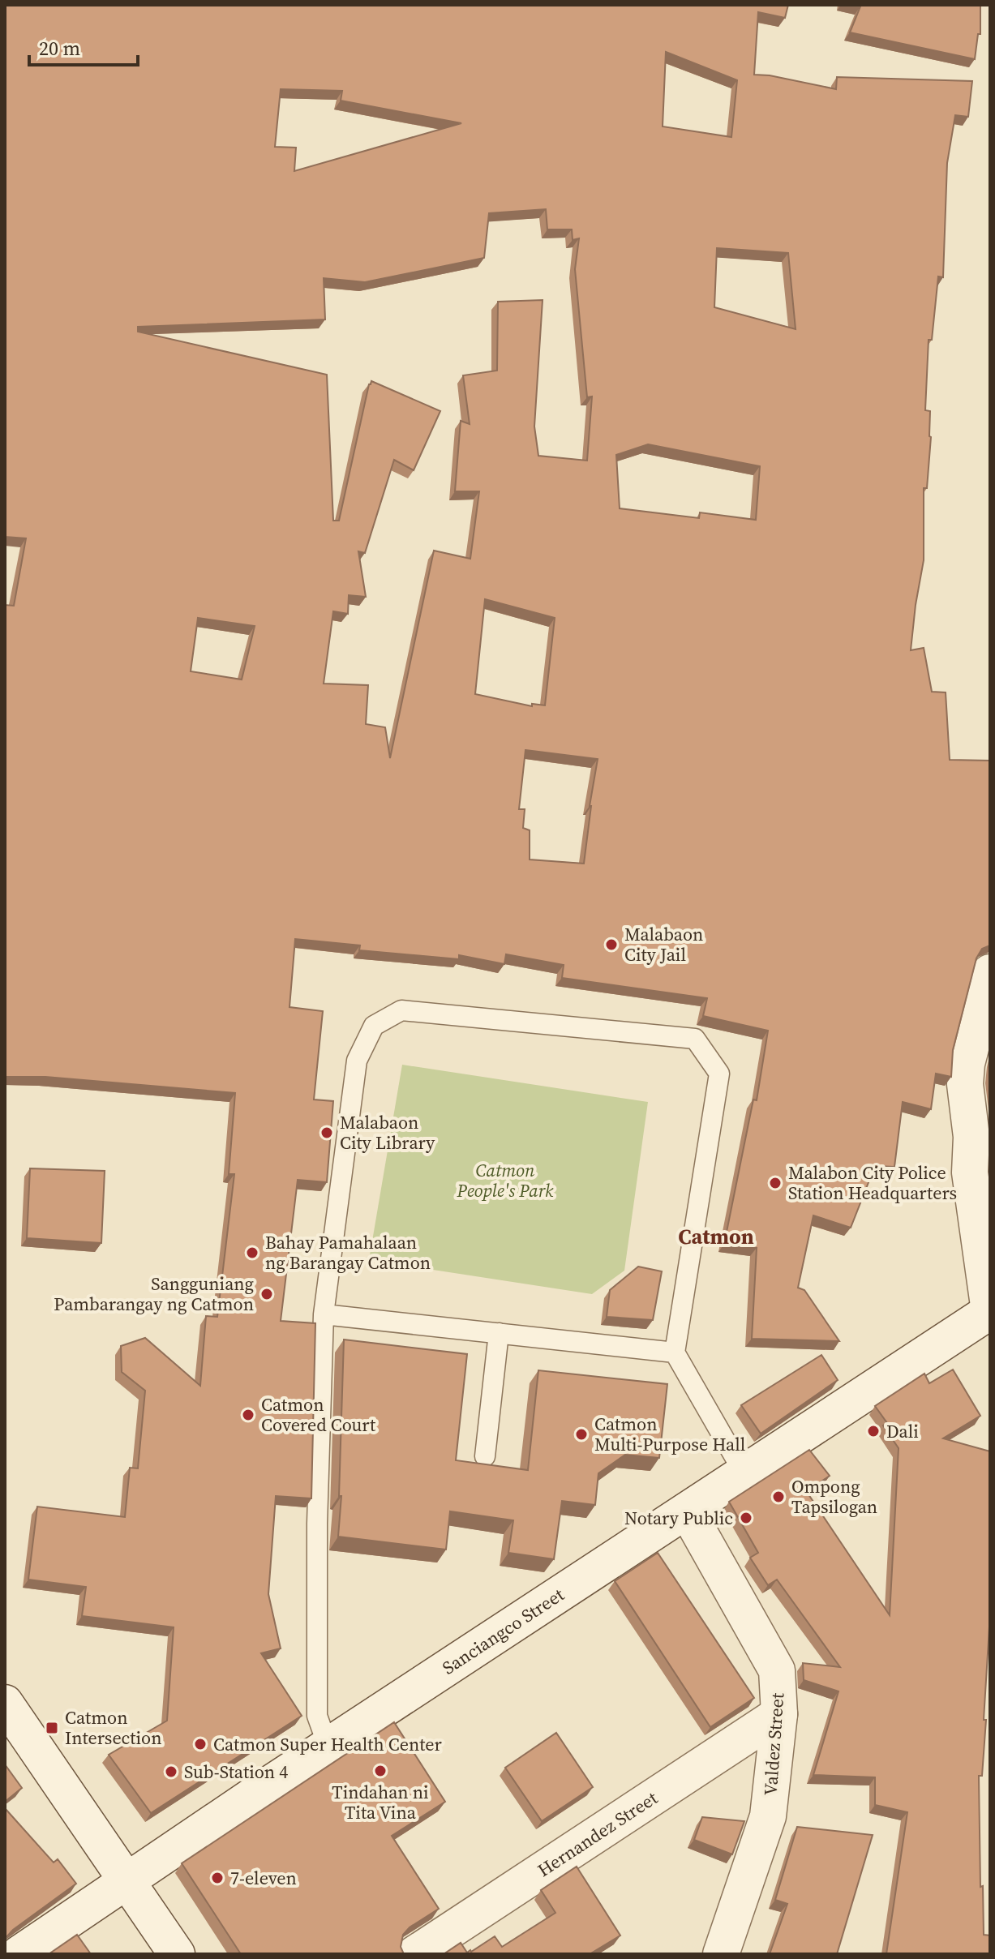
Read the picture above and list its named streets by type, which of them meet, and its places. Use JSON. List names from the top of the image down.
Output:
{
  "streets": {
    "main road": ["Sanciangco Street", "Valdez Street", "Hernandez Street"]
  },
  "crossings": [
    ["Sanciangco Street", "Valdez Street"],
    ["Valdez Street", "Hernandez Street"]
  ],
  "districts": ["Catmon"],
  "parks": ["Catmon People's Park"],
  "places": {
    "other": [
      "Malabaon City Jail",
      "Malabaon City Library",
      "Malabon City Police Station Headquarters",
      "Bahay Pamahalaan ng Barangay Catmon",
      "Sangguniang Pambarangay ng Catmon",
      "Catmon Covered Court",
      "Dali",
      "Catmon Multi-Purpose Hall",
      "Ompong Tapsilogan",
      "Notary Public",
      "Catmon Super Health Center",
      "Tindahan ni Tita Vina",
      "Sub-Station 4",
      "7-eleven"
    ],
    "transit": ["Catmon Intersection"]
  },
  "scale_bar": "20 m"
}
